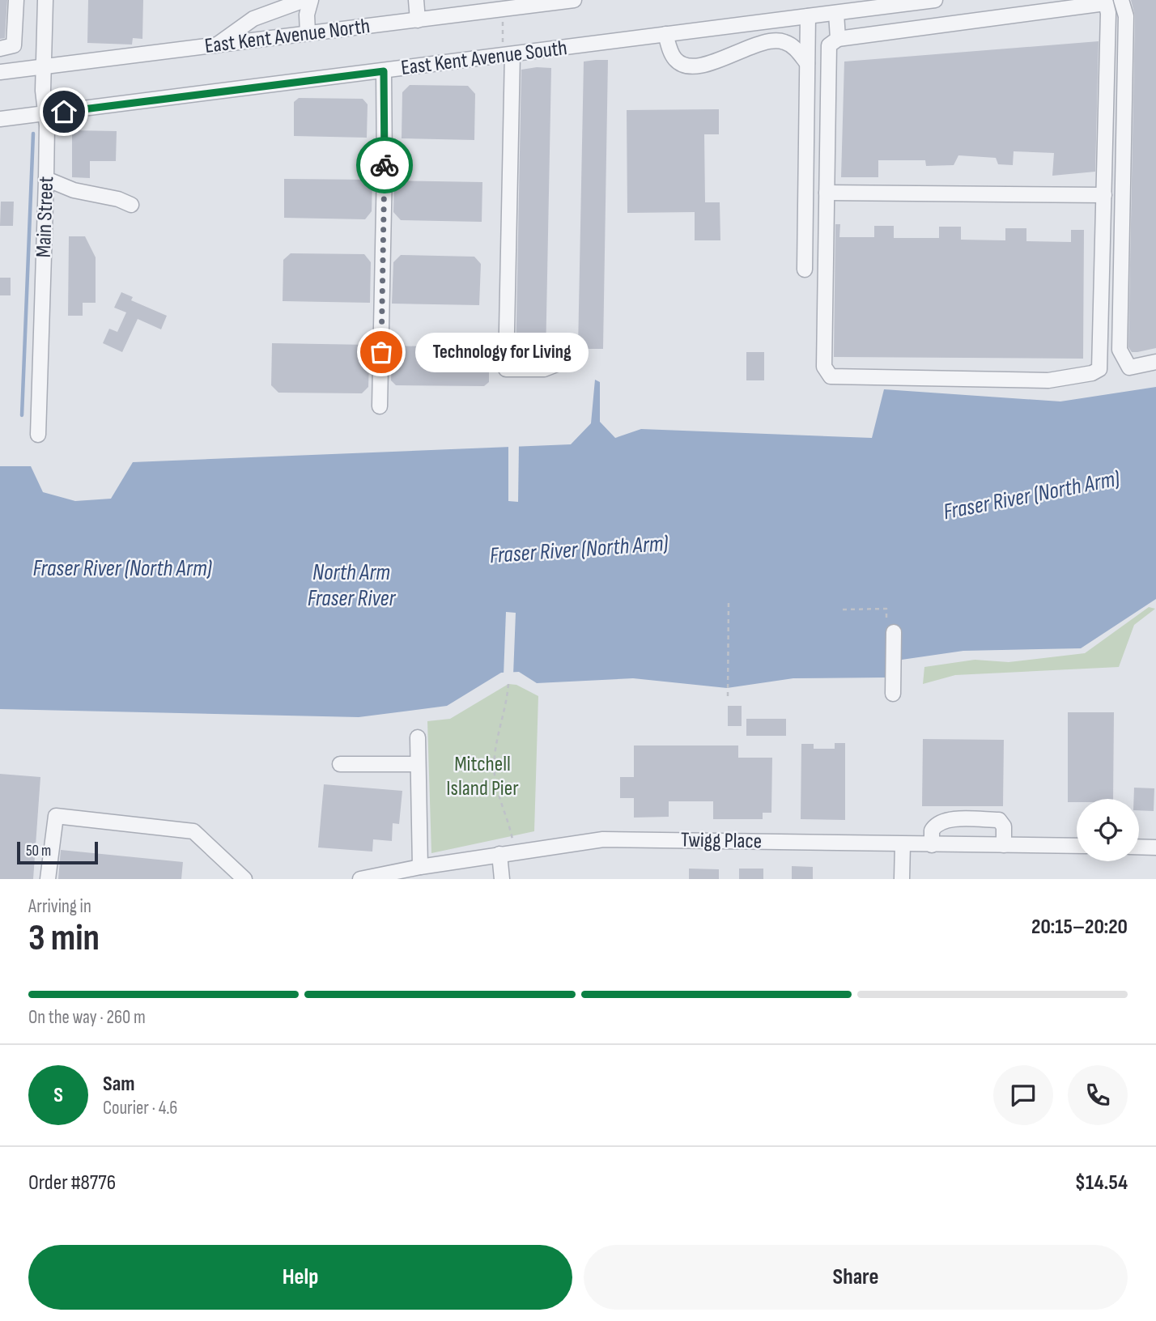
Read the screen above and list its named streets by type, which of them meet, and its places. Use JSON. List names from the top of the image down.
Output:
{
  "streets": {
    "street": [
      "East Kent Avenue North",
      "East Kent Avenue South",
      "Main Street",
      "Twigg Place"
    ]
  },
  "crossings": [
    ["East Kent Avenue North", "Main Street"],
    ["East Kent Avenue South", "Main Street"]
  ],
  "water": ["Fraser River (North Arm)", "North Arm Fraser River"],
  "parks": ["Mitchell Island Pier"],
  "places": ["Technology for Living"],
  "scale_bar": "50 m",
  "page": {
    "bubble": "Technology for Living",
    "scale": "50 m",
    "heading": ["3 min", "Arriving in", "20:15–20:20"],
    "panel": [
      "Sam",
      "Courier · 4.6",
      "Order #8776",
      "$14.54"
    ],
    "bar": "On the way · 260 m",
    "round": "S",
    "buttons": ["Help", "Share"]
  }
}
